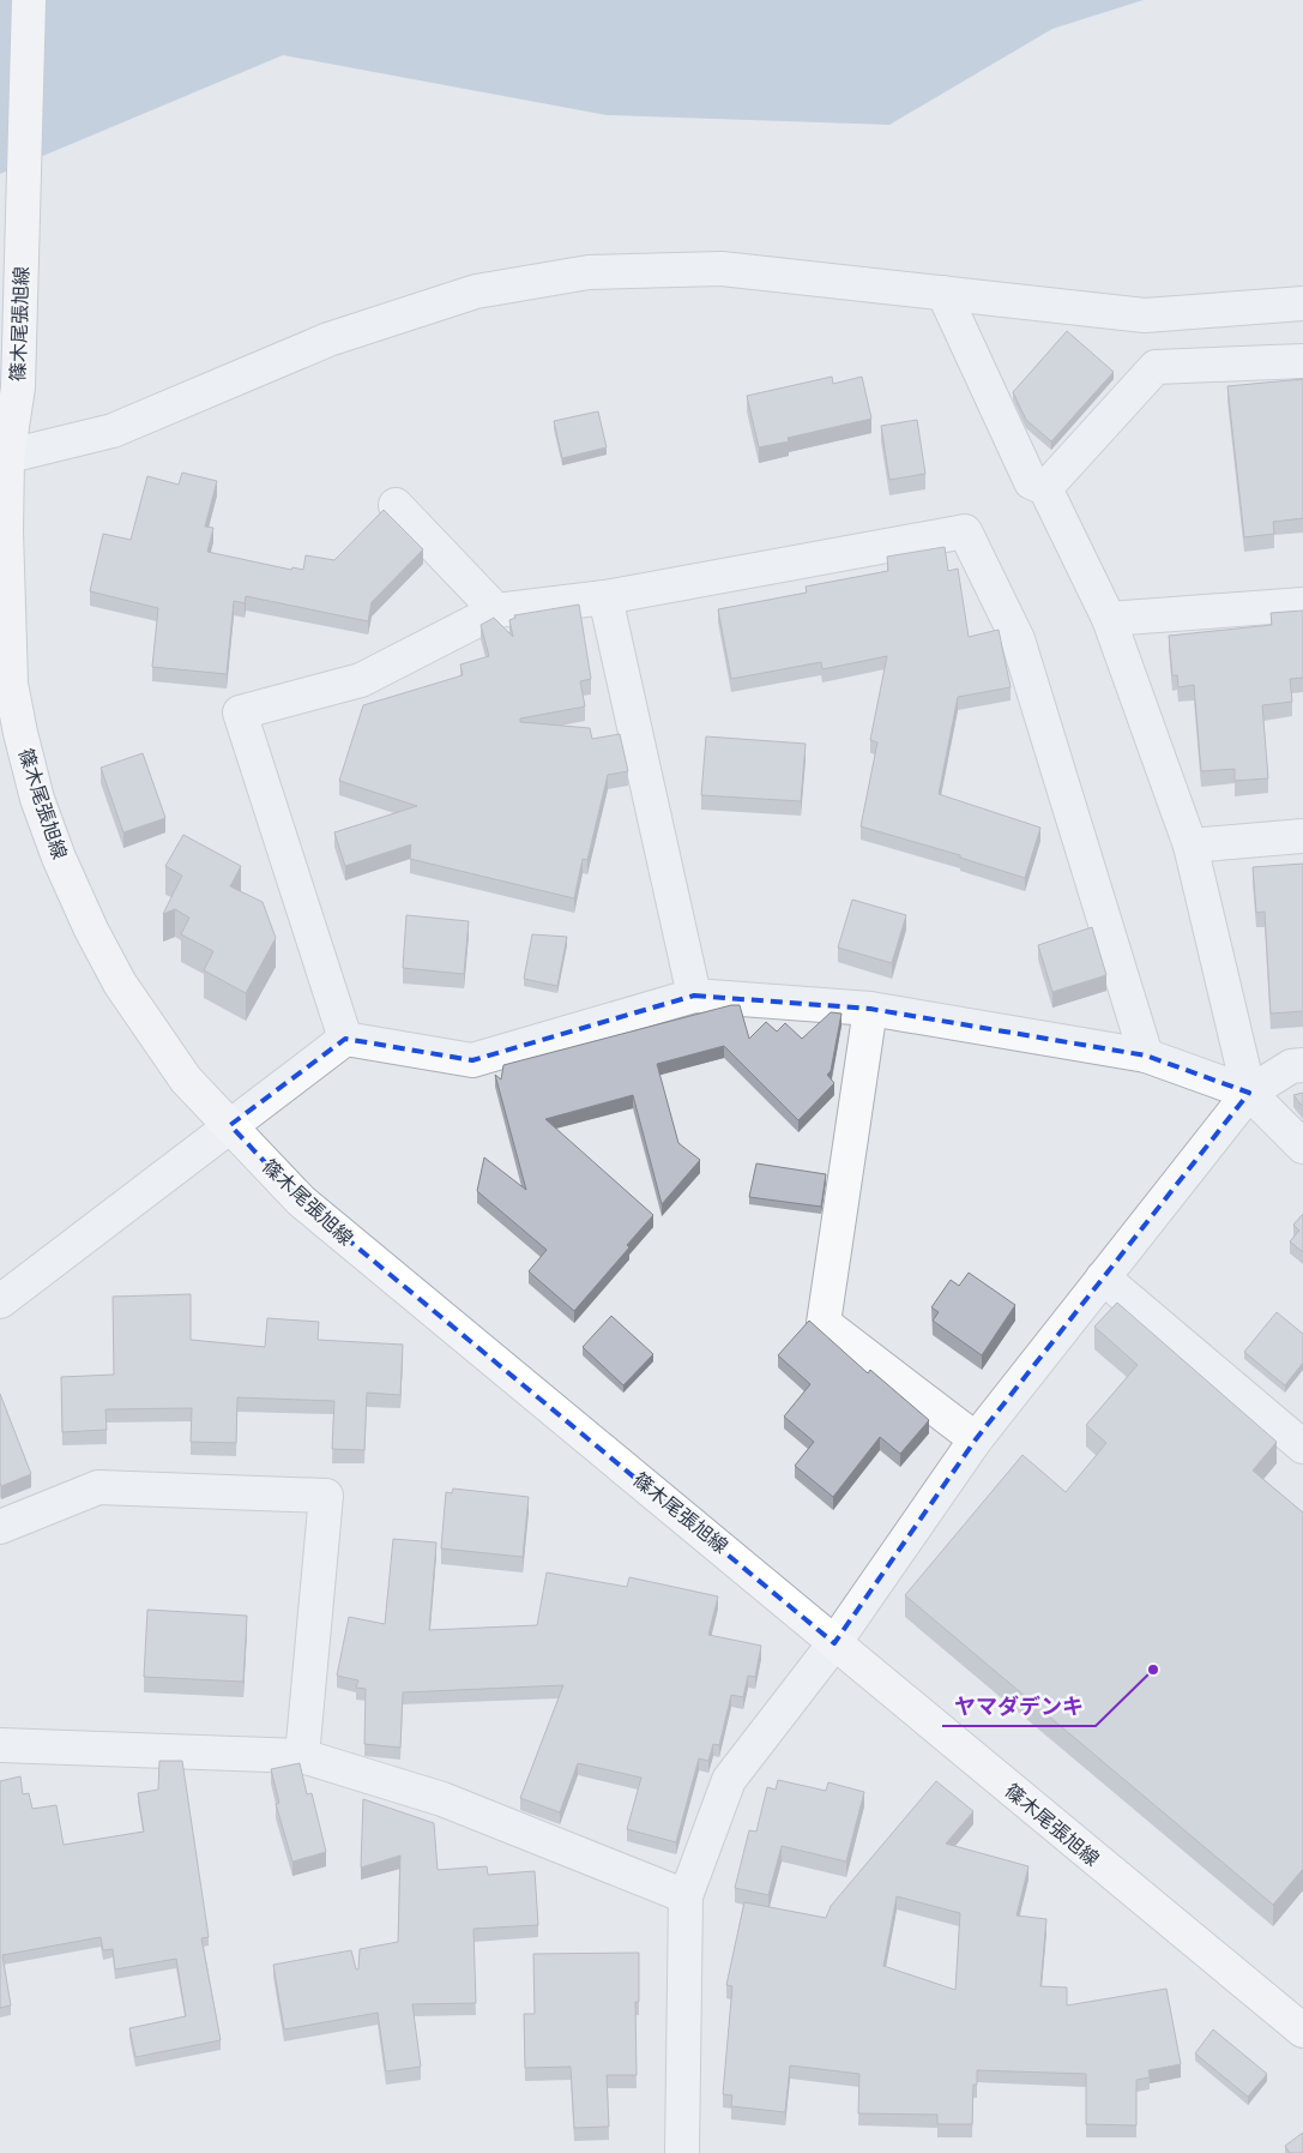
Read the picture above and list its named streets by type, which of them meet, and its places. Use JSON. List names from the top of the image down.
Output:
{
  "streets": {
    "main road": ["篠木尾張旭線"]
  },
  "places": ["ヤマダデンキ"]
}
